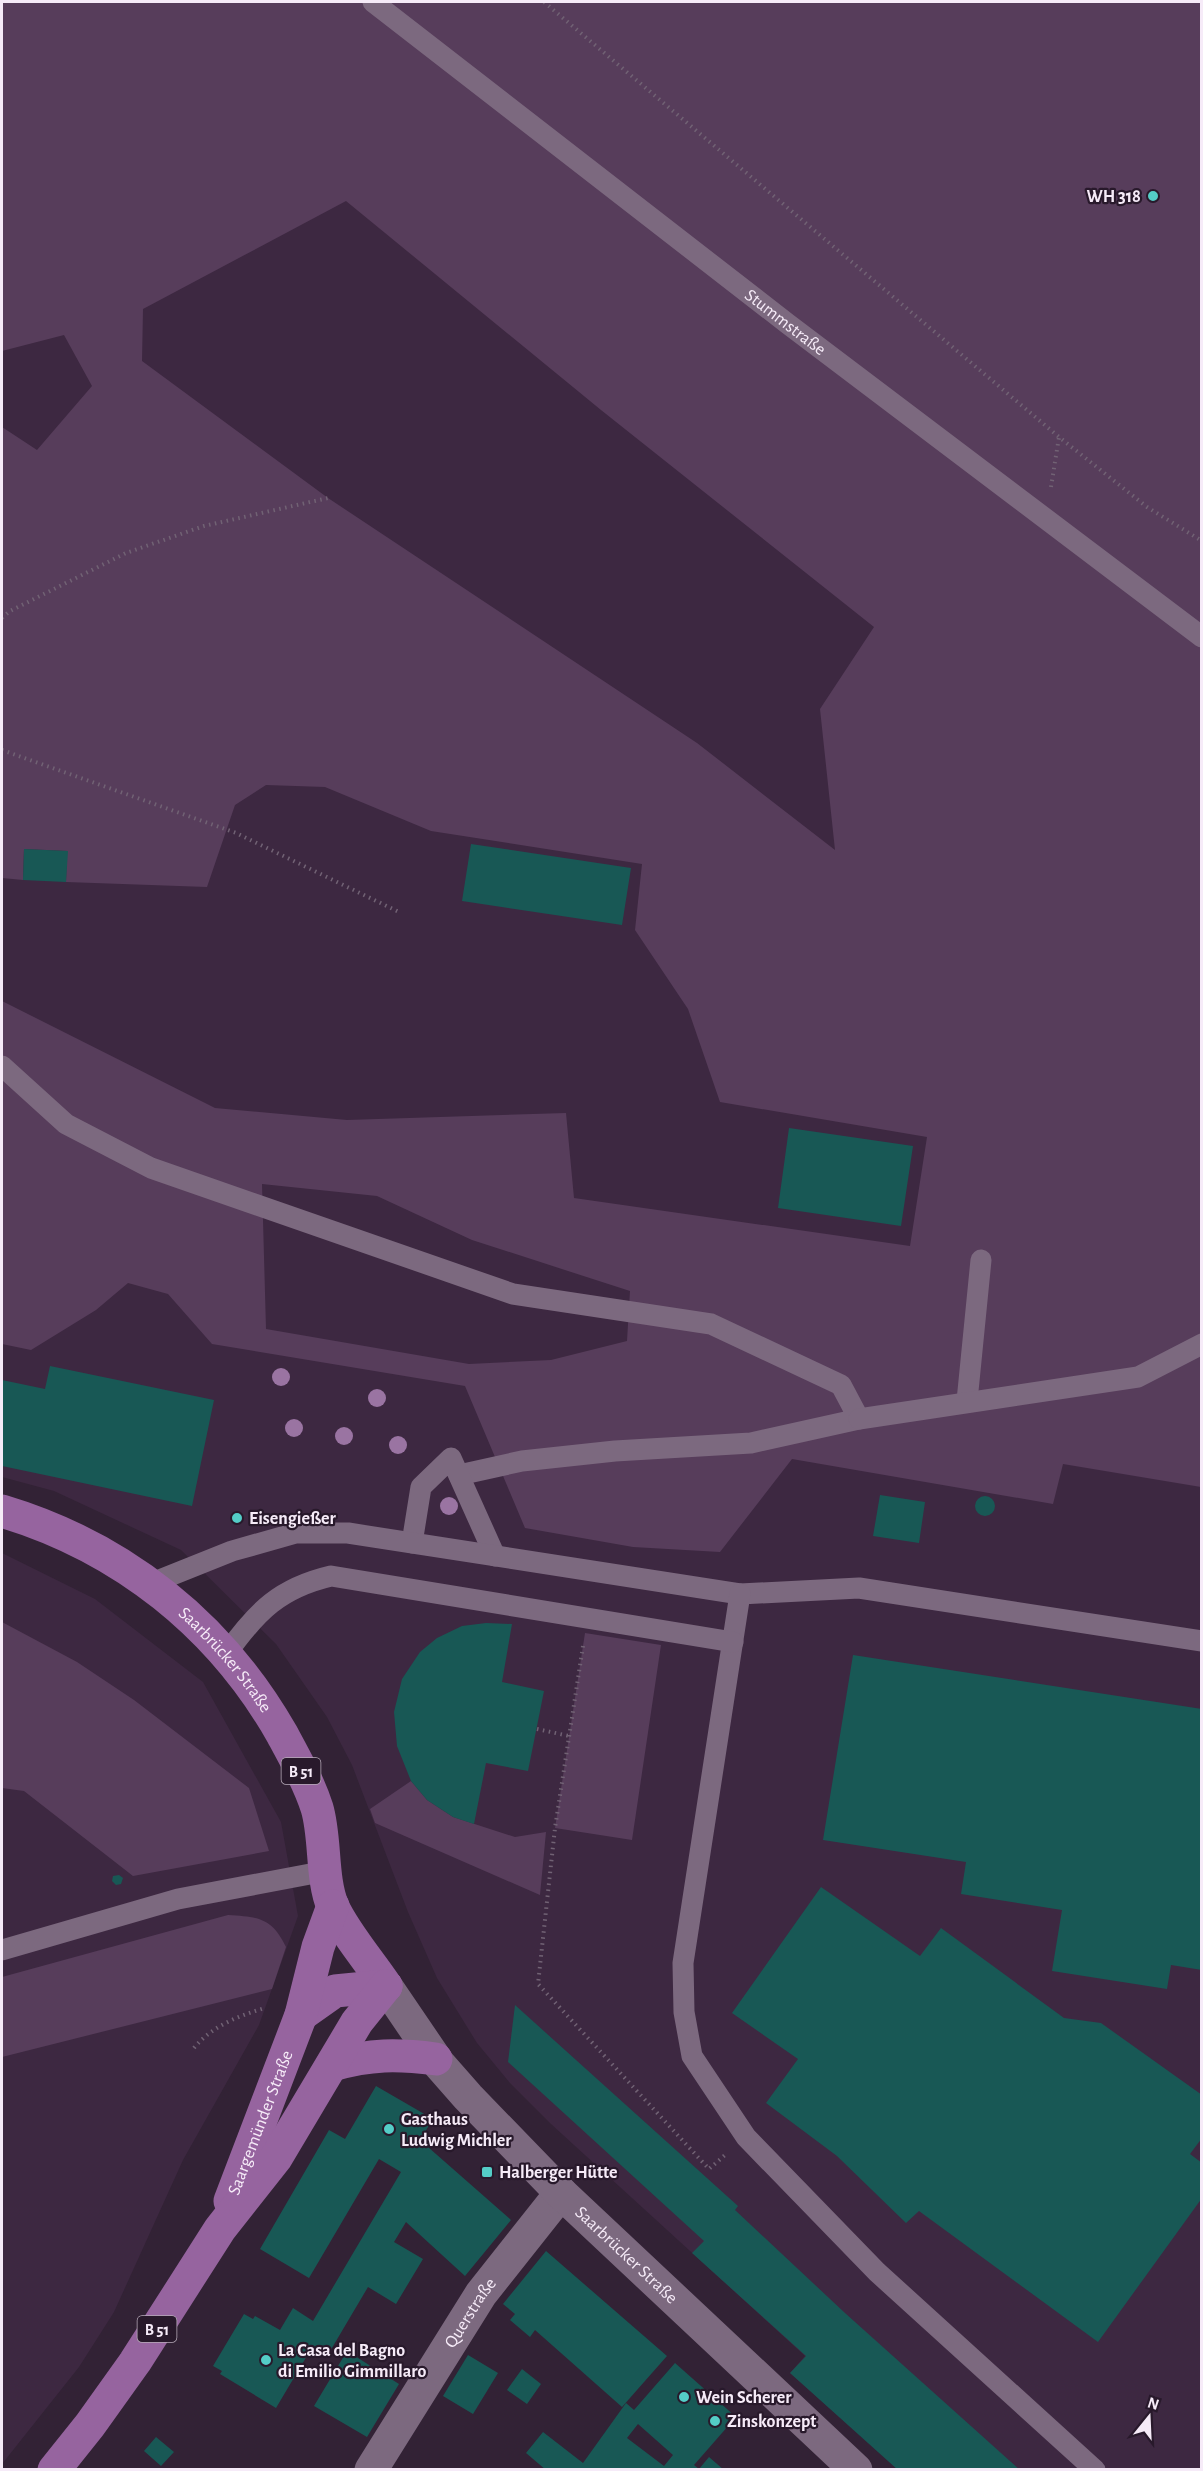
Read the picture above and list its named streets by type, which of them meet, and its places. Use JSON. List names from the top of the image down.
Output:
{
  "streets": {
    "main road": [
      "Saarbrücker Straße",
      "B 51",
      "Saargemünder Straße",
      "Querstraße"
    ],
    "lane": ["Stummstraße"]
  },
  "crossings": [
    ["Saarbrücker Straße", "B 51"],
    ["Saarbrücker Straße", "Querstraße"],
    ["B 51", "Saargemünder Straße"]
  ],
  "places": {
    "other": [
      "WH 318",
      "Eisengießer",
      "Gasthaus Ludwig Michler",
      "La Casa del Bagno di Emilio Gimmillaro",
      "Wein Scherer",
      "Zinskonzept"
    ],
    "transit": ["Halberger Hütte"]
  },
  "north": "top"
}
